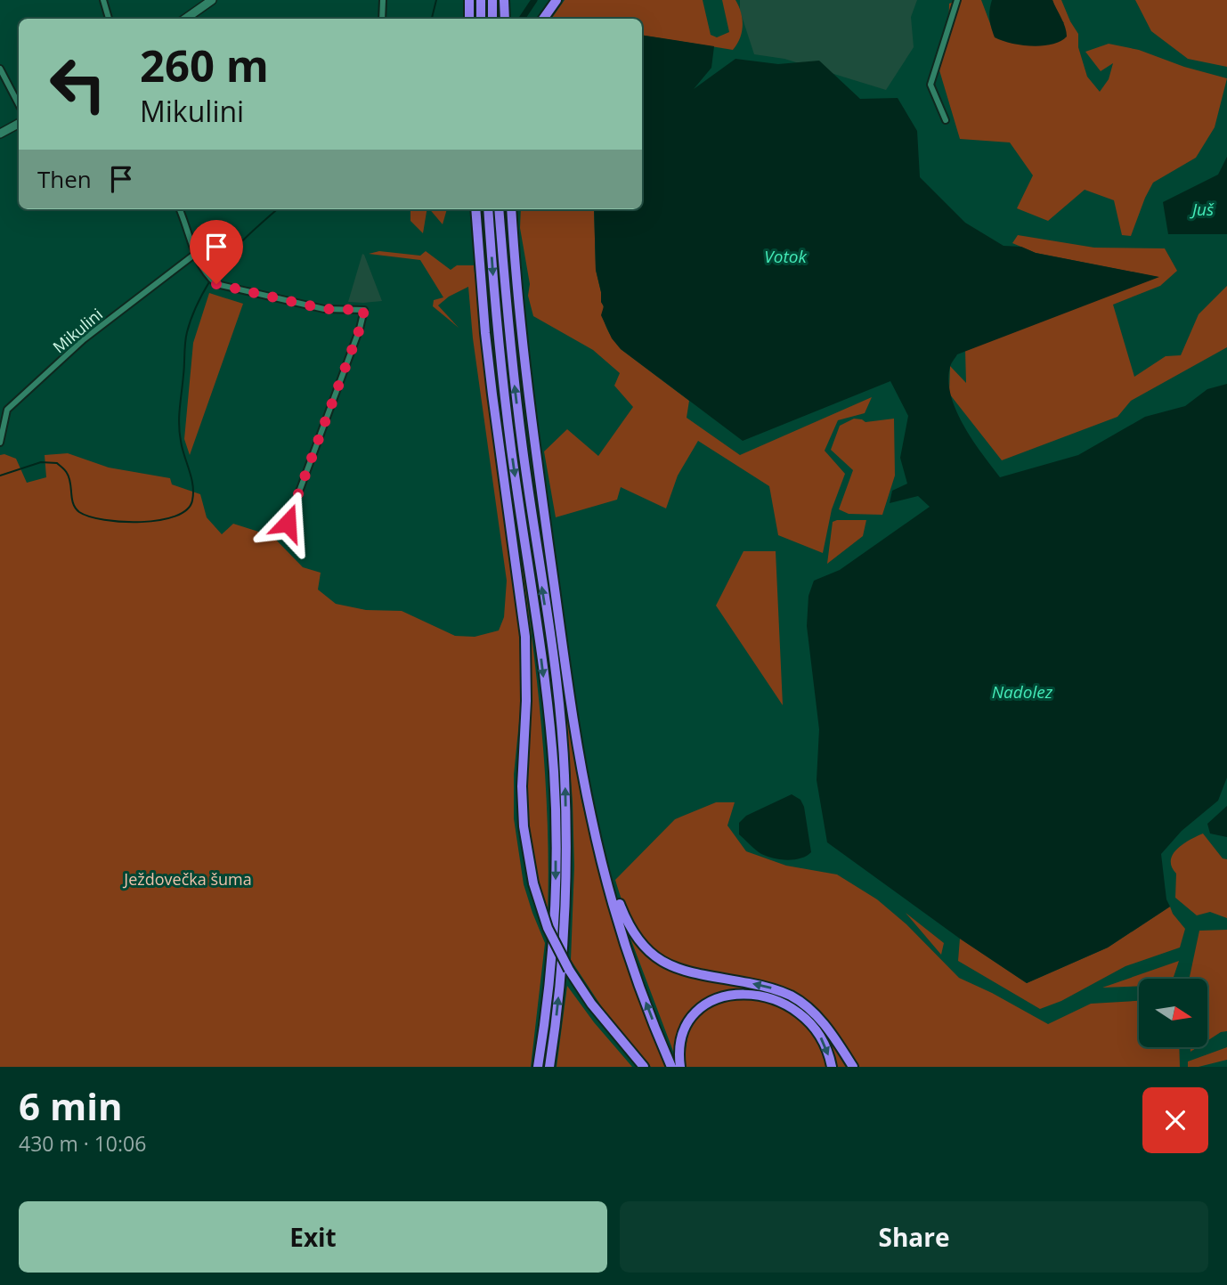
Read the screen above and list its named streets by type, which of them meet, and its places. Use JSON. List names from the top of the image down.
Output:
{
  "streets": {
    "street": ["Mikulini"]
  },
  "water": ["Juš", "Votok", "Nadolez"],
  "parks": ["Ježdovečka šuma"],
  "north": "right",
  "page": {
    "turn": ["260 m", "Mikulini"],
    "then": "Then",
    "heading": ["6 min", "430 m · 10:06"],
    "buttons": ["Exit", "Share"]
  }
}
